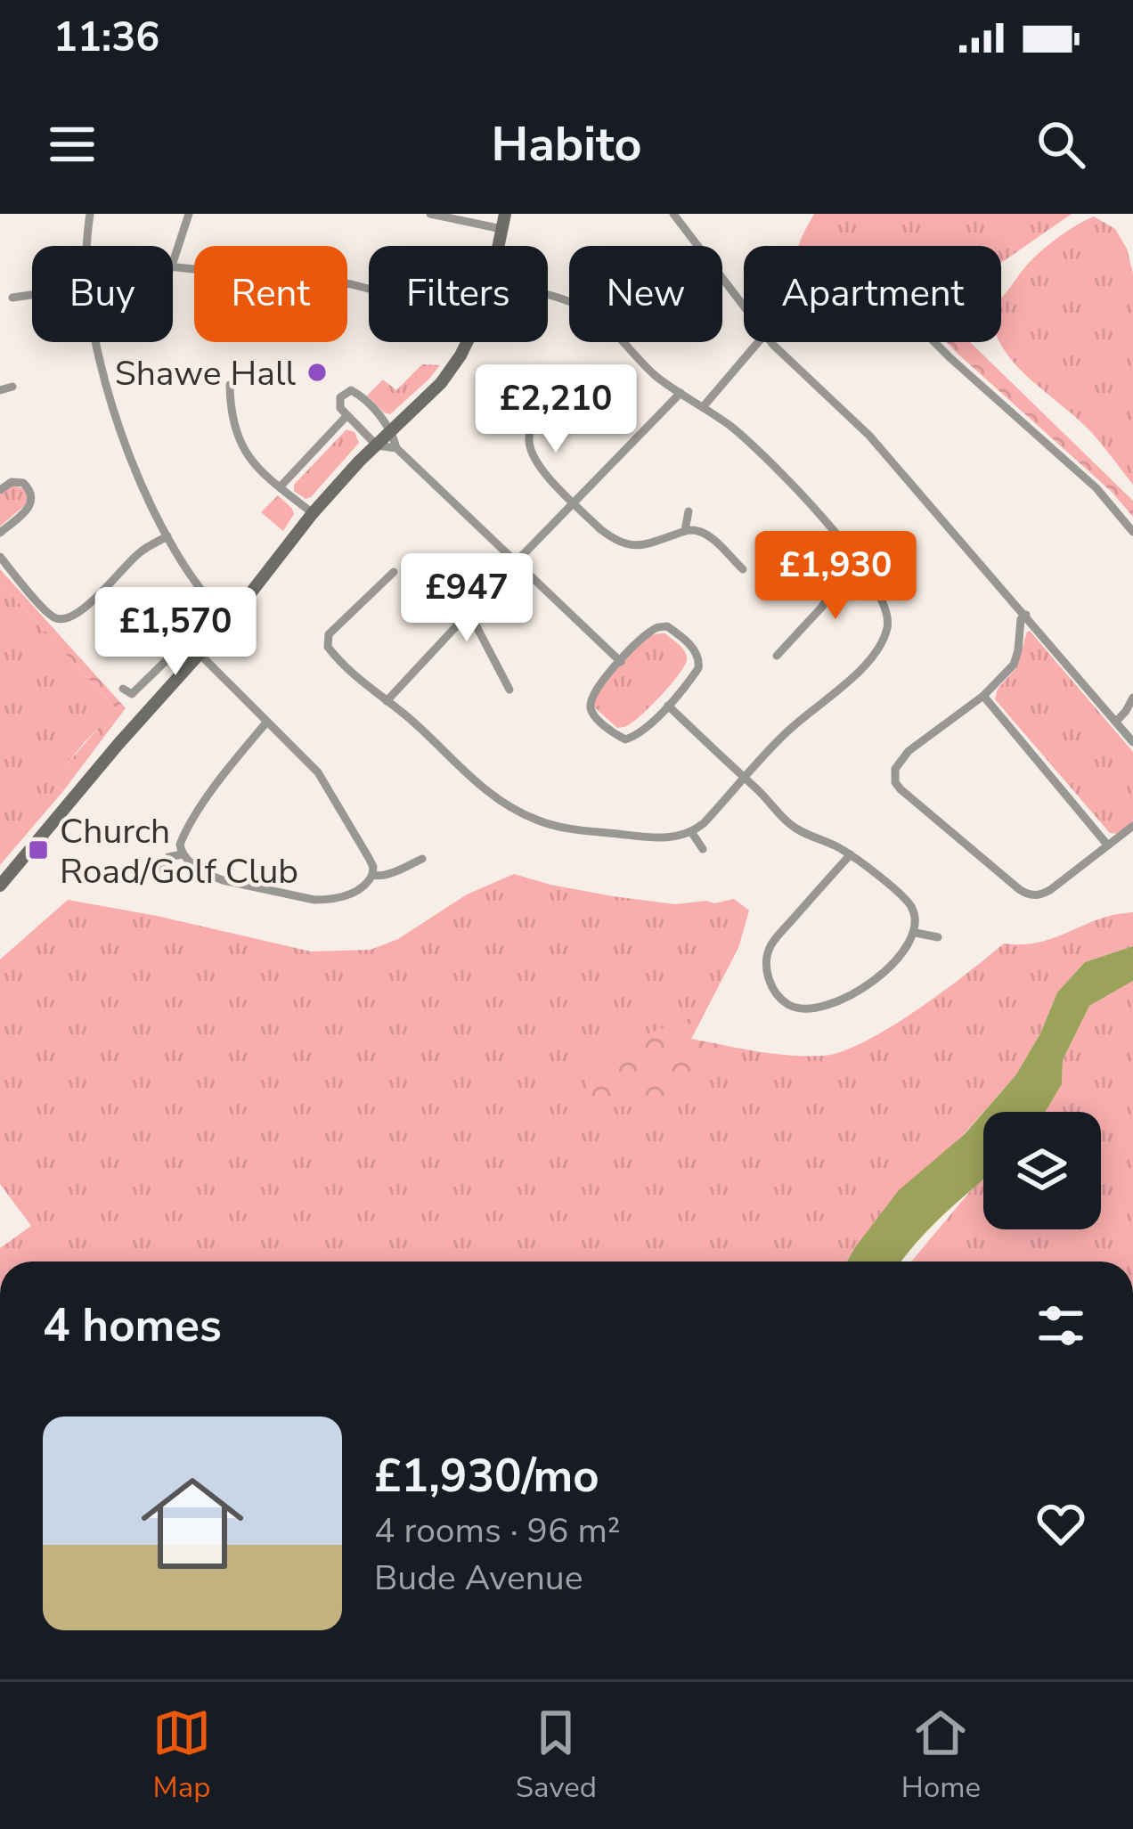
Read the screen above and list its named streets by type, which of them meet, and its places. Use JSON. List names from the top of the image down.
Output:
{
  "places": {
    "other": ["Shawe Hall"],
    "transit": ["Church Road/Golf Club"]
  },
  "page": {
    "status": "11:36",
    "header": "Habito",
    "chip": [
      "Buy",
      "Rent",
      "Filters",
      "New",
      "Apartment"
    ],
    "price": [
      "£2,210",
      "£1,930",
      "£947",
      "£1,570"
    ],
    "heading": "4 homes",
    "list": [
      {
        "name": "£1,930/mo",
        "note": "4 rooms · 96 m² · Bude Avenue"
      }
    ],
    "tabs": ["Map", "Saved", "Home"]
  }
}
